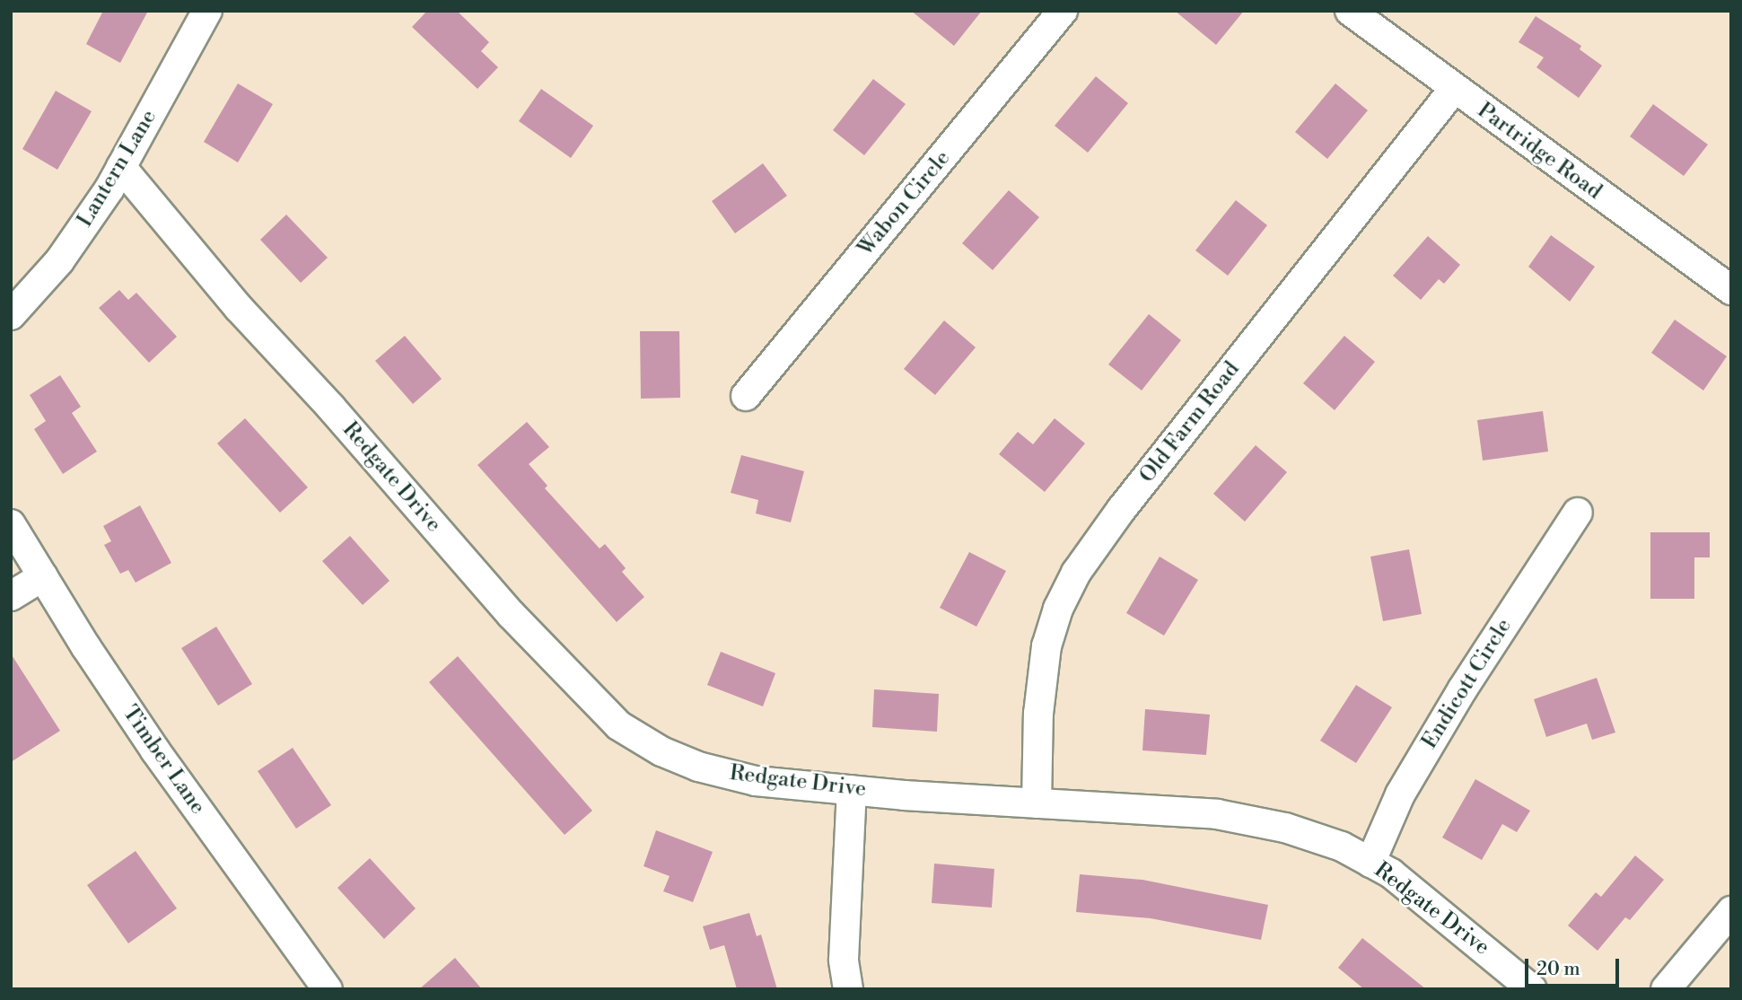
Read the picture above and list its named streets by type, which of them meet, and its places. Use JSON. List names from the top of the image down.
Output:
{
  "streets": {
    "street": [
      "Partridge Road",
      "Lantern Lane",
      "Wabon Circle",
      "Old Farm Road",
      "Redgate Drive",
      "Endicott Circle",
      "Timber Lane"
    ]
  },
  "crossings": [
    ["Partridge Road", "Old Farm Road"],
    ["Lantern Lane", "Redgate Drive"],
    ["Old Farm Road", "Redgate Drive"],
    ["Redgate Drive", "Endicott Circle"]
  ],
  "scale_bar": "20 m"
}
